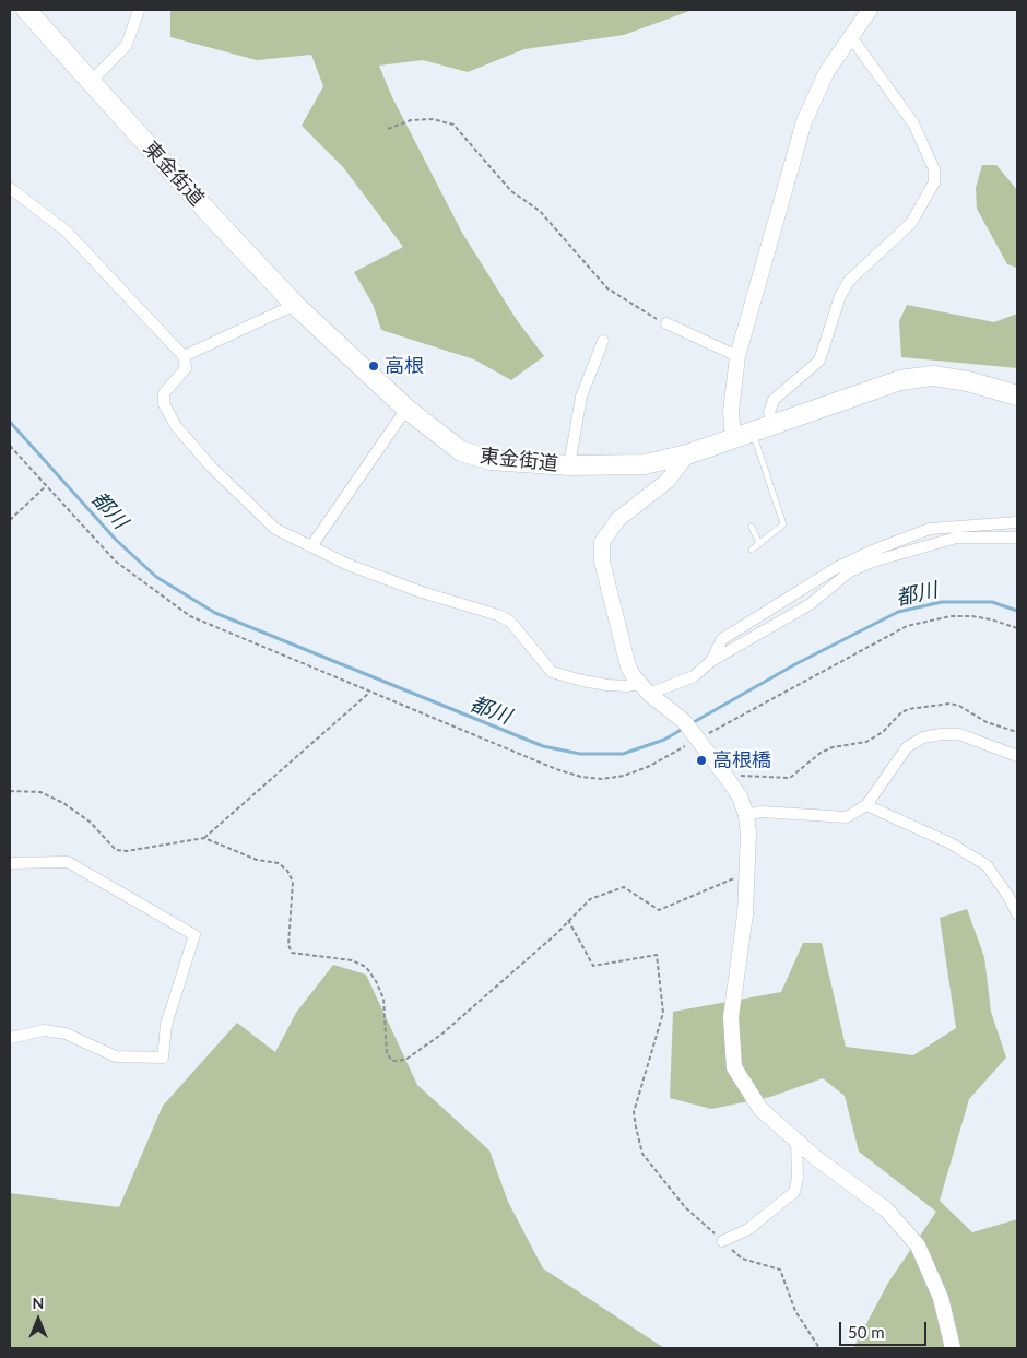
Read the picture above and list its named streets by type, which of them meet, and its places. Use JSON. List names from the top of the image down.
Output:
{
  "streets": {
    "highway": ["東金街道"]
  },
  "water": ["都川"],
  "places": ["高根", "高根橋"],
  "scale_bar": "50 m",
  "north": "top"
}
